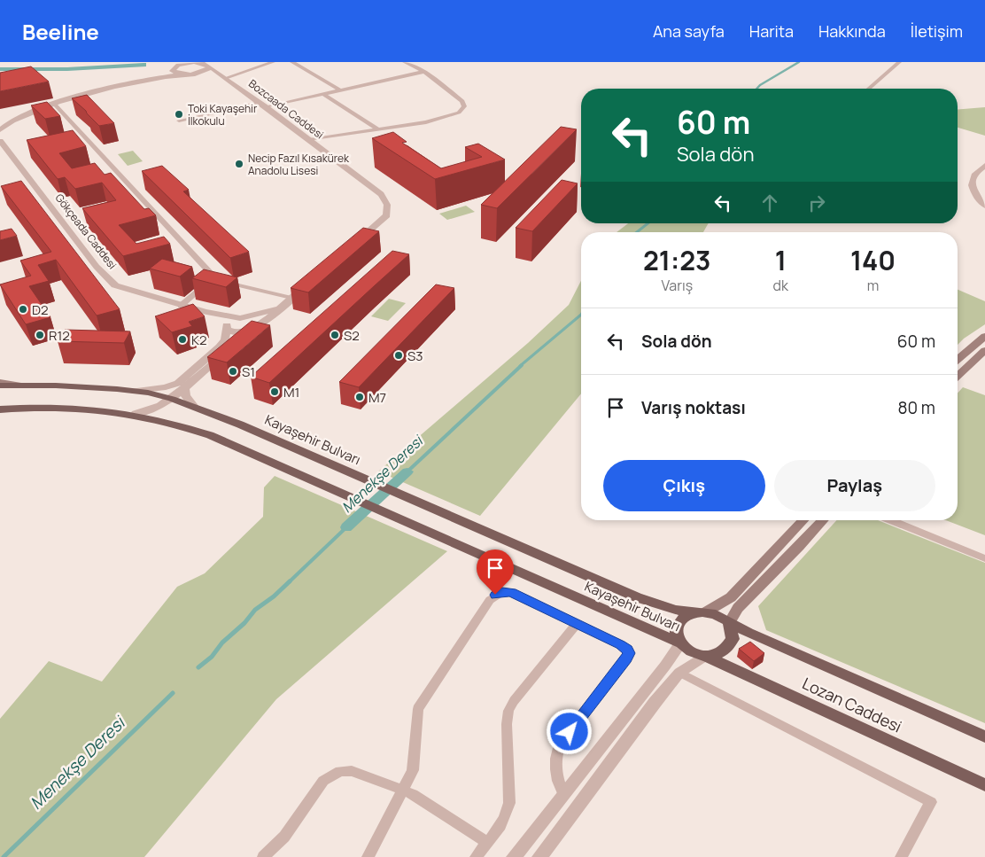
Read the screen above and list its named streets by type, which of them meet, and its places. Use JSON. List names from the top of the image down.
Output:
{
  "streets": {
    "main road": ["Kayaşehir Bulvarı", "Lozan Caddesi"],
    "street": ["Bozcaada Caddesi", "Gökçeada Caddesi"]
  },
  "crossings": [
    ["Kayaşehir Bulvarı", "Lozan Caddesi"]
  ],
  "water": ["Menekşe Deresi"],
  "places": [
    "Toki Kayaşehir İlkokulu",
    "Necip Fazıl Kısakürek Anadolu Lisesi",
    "D2",
    "R12",
    "S2",
    "K2",
    "S3",
    "S1",
    "M1",
    "M7"
  ],
  "page": {
    "header": "Beeline",
    "nav": [
      "Ana sayfa",
      "Harita",
      "Hakkında",
      "İletişim"
    ],
    "turn": ["60 m", "Sola dön"],
    "eta": [
      "21:23",
      "Varış",
      "1",
      "dk",
      "140",
      "m"
    ],
    "list": [
      {
        "name": "Sola dön",
        "value": "60 m"
      },
      {
        "name": "Varış noktası",
        "value": "80 m"
      }
    ],
    "buttons": ["Çıkış", "Paylaş"]
  }
}
